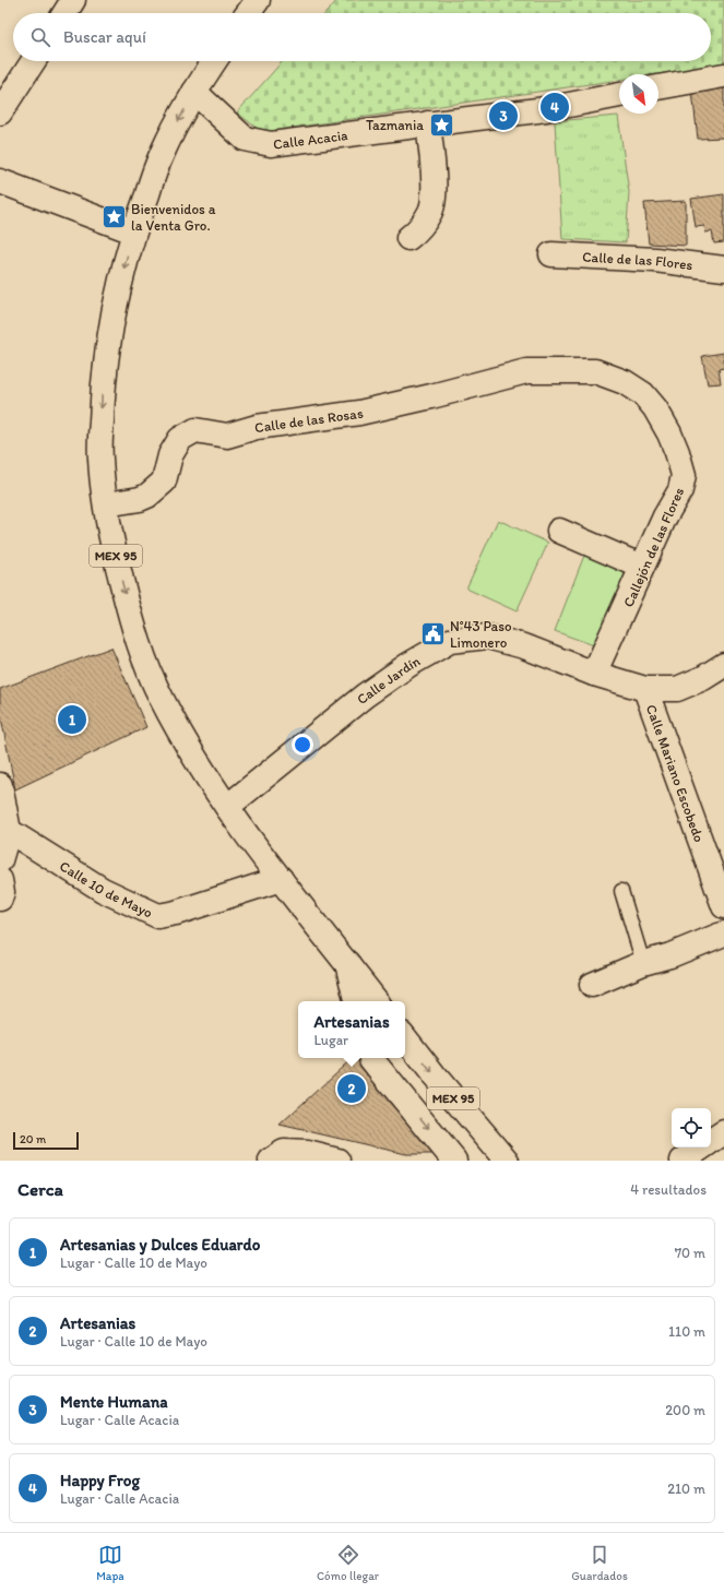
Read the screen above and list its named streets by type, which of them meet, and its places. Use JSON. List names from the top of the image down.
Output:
{
  "streets": {
    "main road": [
      "Calle Acacia",
      "Calle de las Flores",
      "Calle de las Rosas",
      "Callejón de las Flores",
      "MEX 95",
      "Calle Jardín",
      "Calle Mariano Escobedo",
      "Calle 10 de Mayo"
    ]
  },
  "crossings": [
    ["Calle Acacia", "MEX 95"],
    ["Calle de las Rosas", "Callejón de las Flores"],
    ["Calle de las Rosas", "MEX 95"],
    ["Callejón de las Flores", "Calle Jardín"],
    ["MEX 95", "Calle Jardín"],
    ["MEX 95", "Calle 10 de Mayo"],
    ["Calle Jardín", "Calle Mariano Escobedo"]
  ],
  "places": {
    "place": ["Tazmania", "Bienvenidos a la Venta Gro."],
    "public building": ["N°43 Paso Limonero"]
  },
  "scale_bar": "20 m",
  "north": "bottom right",
  "page": {
    "search": "Buscar aquí",
    "pins": [
      "4",
      "3",
      "1",
      "2"
    ],
    "popup": ["Artesanias", "Lugar"],
    "scale": "20 m",
    "heading": ["Cerca", "4 resultados"],
    "list": [
      {
        "mark": "1",
        "name": "Artesanias y Dulces Eduardo",
        "note": "Lugar · Calle 10 de Mayo",
        "value": "70 m"
      },
      {
        "mark": "2",
        "name": "Artesanias",
        "note": "Lugar · Calle 10 de Mayo",
        "value": "110 m"
      },
      {
        "mark": "3",
        "name": "Mente Humana",
        "note": "Lugar · Calle Acacia",
        "value": "200 m"
      },
      {
        "mark": "4",
        "name": "Happy Frog",
        "note": "Lugar · Calle Acacia",
        "value": "210 m"
      }
    ],
    "nav": ["Mapa", "Cómo llegar", "Guardados"]
  }
}
